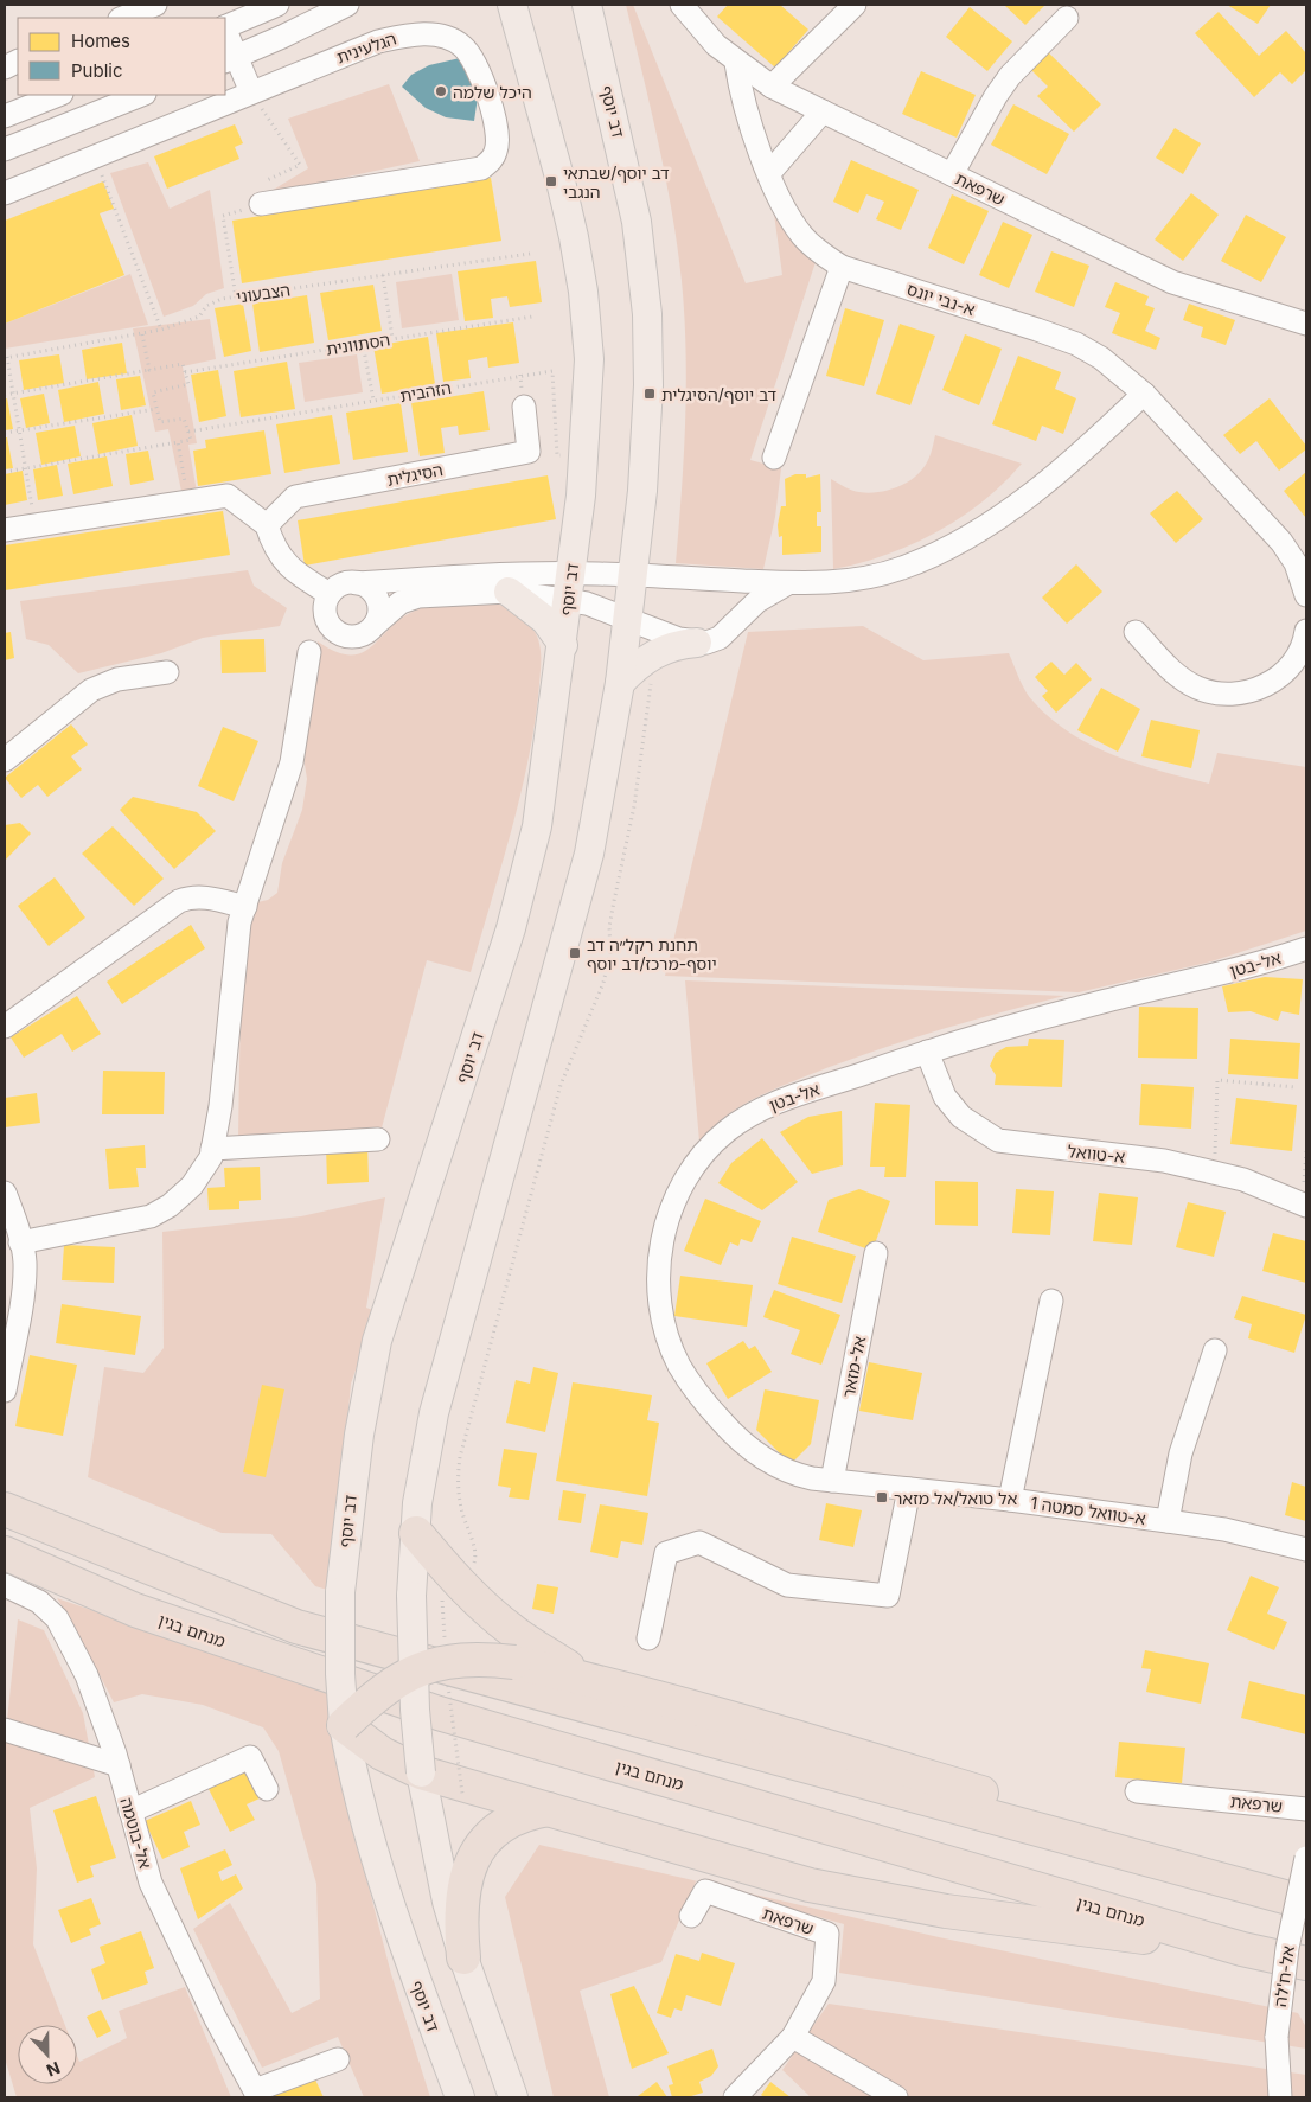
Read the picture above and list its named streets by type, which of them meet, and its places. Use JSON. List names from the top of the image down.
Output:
{
  "streets": {
    "highway": ["מנחם בגין"],
    "main road": ["דב יוסף"],
    "street": [
      "הגלעינית",
      "שרפאת",
      "א-נבי יונס",
      "הסיגלית",
      "אל-בטן",
      "א-טוואל",
      "אל-מזאר",
      "א-טוואל סמטה 1",
      "אל-בוטמה",
      "אל-ח'לה"
    ],
    "path": ["הצבעוני", "הסתוונית", "הזהבית"]
  },
  "crossings": [
    ["דב יוסף", "הזהבית"],
    ["שרפאת", "א-נבי יונס"],
    ["אל-בטן", "א-טוואל"],
    ["אל-בטן", "אל-מזאר"],
    ["אל-בטן", "א-טוואל סמטה 1"],
    ["אל-מזאר", "א-טוואל סמטה 1"]
  ],
  "places": {
    "other": ["היכל שלמה"],
    "transit": [
      "דב יוסף/שבתאי הנגבי",
      "דב יוסף/הסיגלית",
      "תחנת רקל״ה דב יוסף-מרכז/דב יוסף",
      "אל טואל/אל מזאר"
    ]
  },
  "legend": ["Homes", "Public"],
  "north": "bottom"
}
